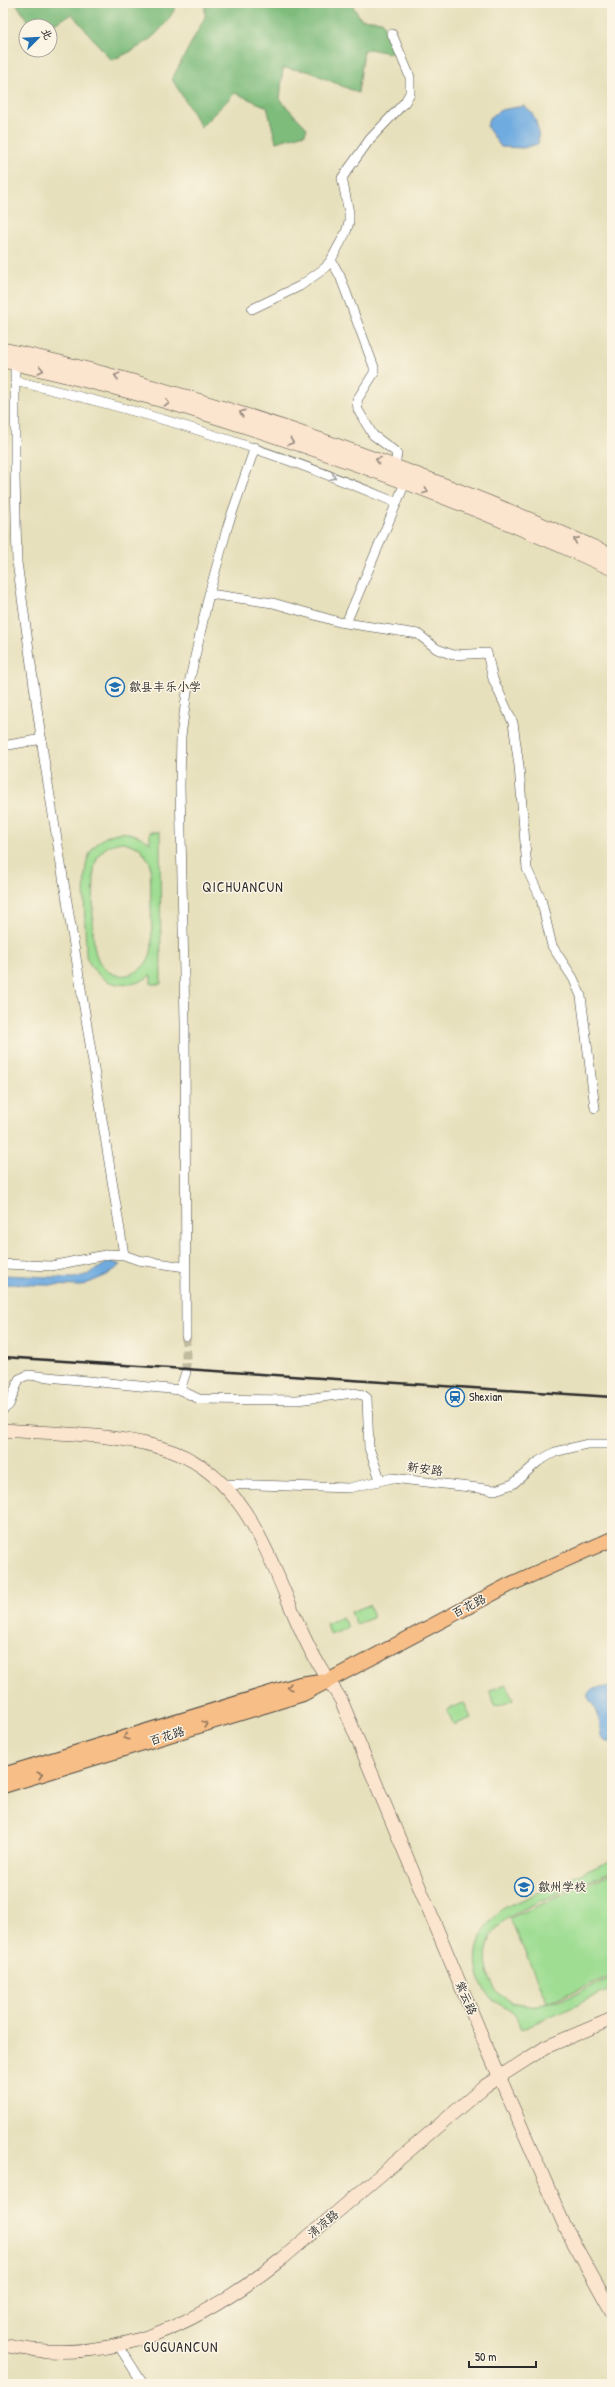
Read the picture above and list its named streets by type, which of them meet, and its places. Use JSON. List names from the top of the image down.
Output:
{
  "streets": {
    "main road": ["百花路"],
    "street": ["新安路", "紫云路", "清凉路"]
  },
  "crossings": [
    ["新安路", "紫云路"],
    ["百花路", "紫云路"],
    ["紫云路", "清凉路"]
  ],
  "districts": ["QICHUANCUN", "GUGUANCUN"],
  "places": {
    "school or university": ["歙县丰乐小学", "歙州学校"],
    "station": ["Shexian"]
  },
  "scale_bar": "50 m",
  "north": "top right"
}
